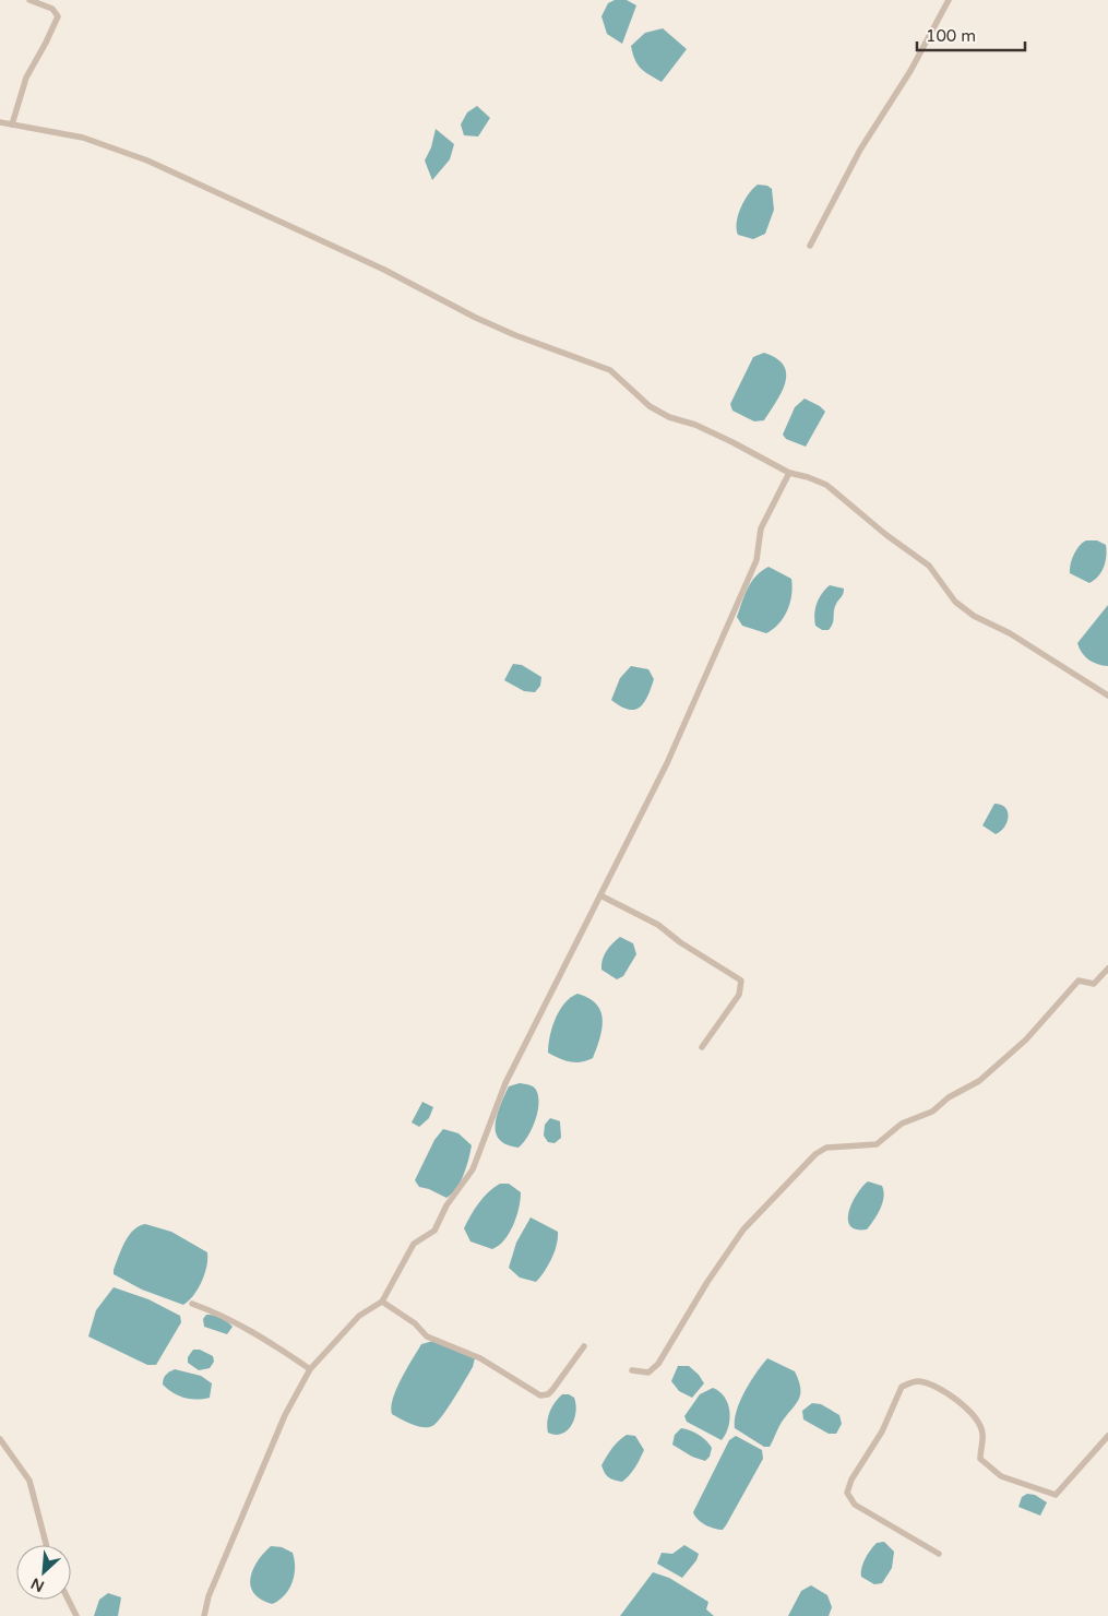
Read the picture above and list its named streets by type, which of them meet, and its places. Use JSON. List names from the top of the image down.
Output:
{
  "scale_bar": "100 m",
  "north": "bottom left"
}
